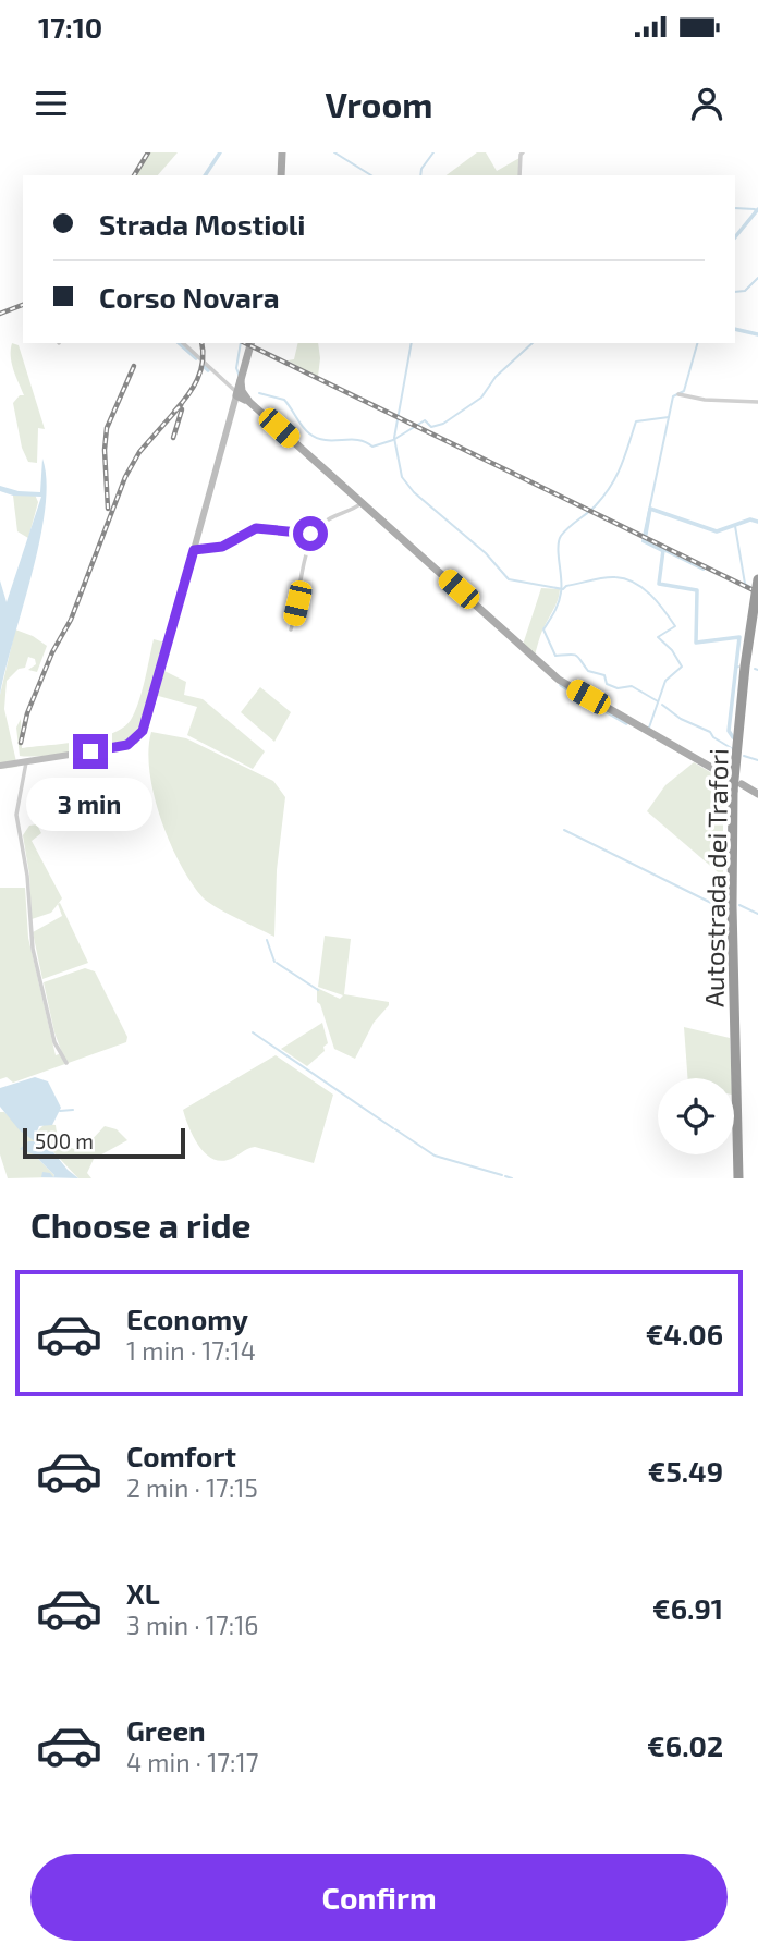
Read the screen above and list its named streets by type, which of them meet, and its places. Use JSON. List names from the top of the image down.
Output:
{
  "streets": {
    "highway": ["Autostrada dei Trafori"]
  },
  "scale_bar": "500 m",
  "page": {
    "status": "17:10",
    "header": "Vroom",
    "banner": ["Strada Mostioli", "Corso Novara"],
    "bubble": "3 min",
    "scale": "500 m",
    "heading": "Choose a ride",
    "list": [
      {
        "name": "Economy",
        "note": "1 min · 17:14",
        "value": "€4.06"
      },
      {
        "name": "Comfort",
        "note": "2 min · 17:15",
        "value": "€5.49"
      },
      {
        "name": "XL",
        "note": "3 min · 17:16",
        "value": "€6.91"
      },
      {
        "name": "Green",
        "note": "4 min · 17:17",
        "value": "€6.02"
      }
    ],
    "buttons": "Confirm"
  }
}
